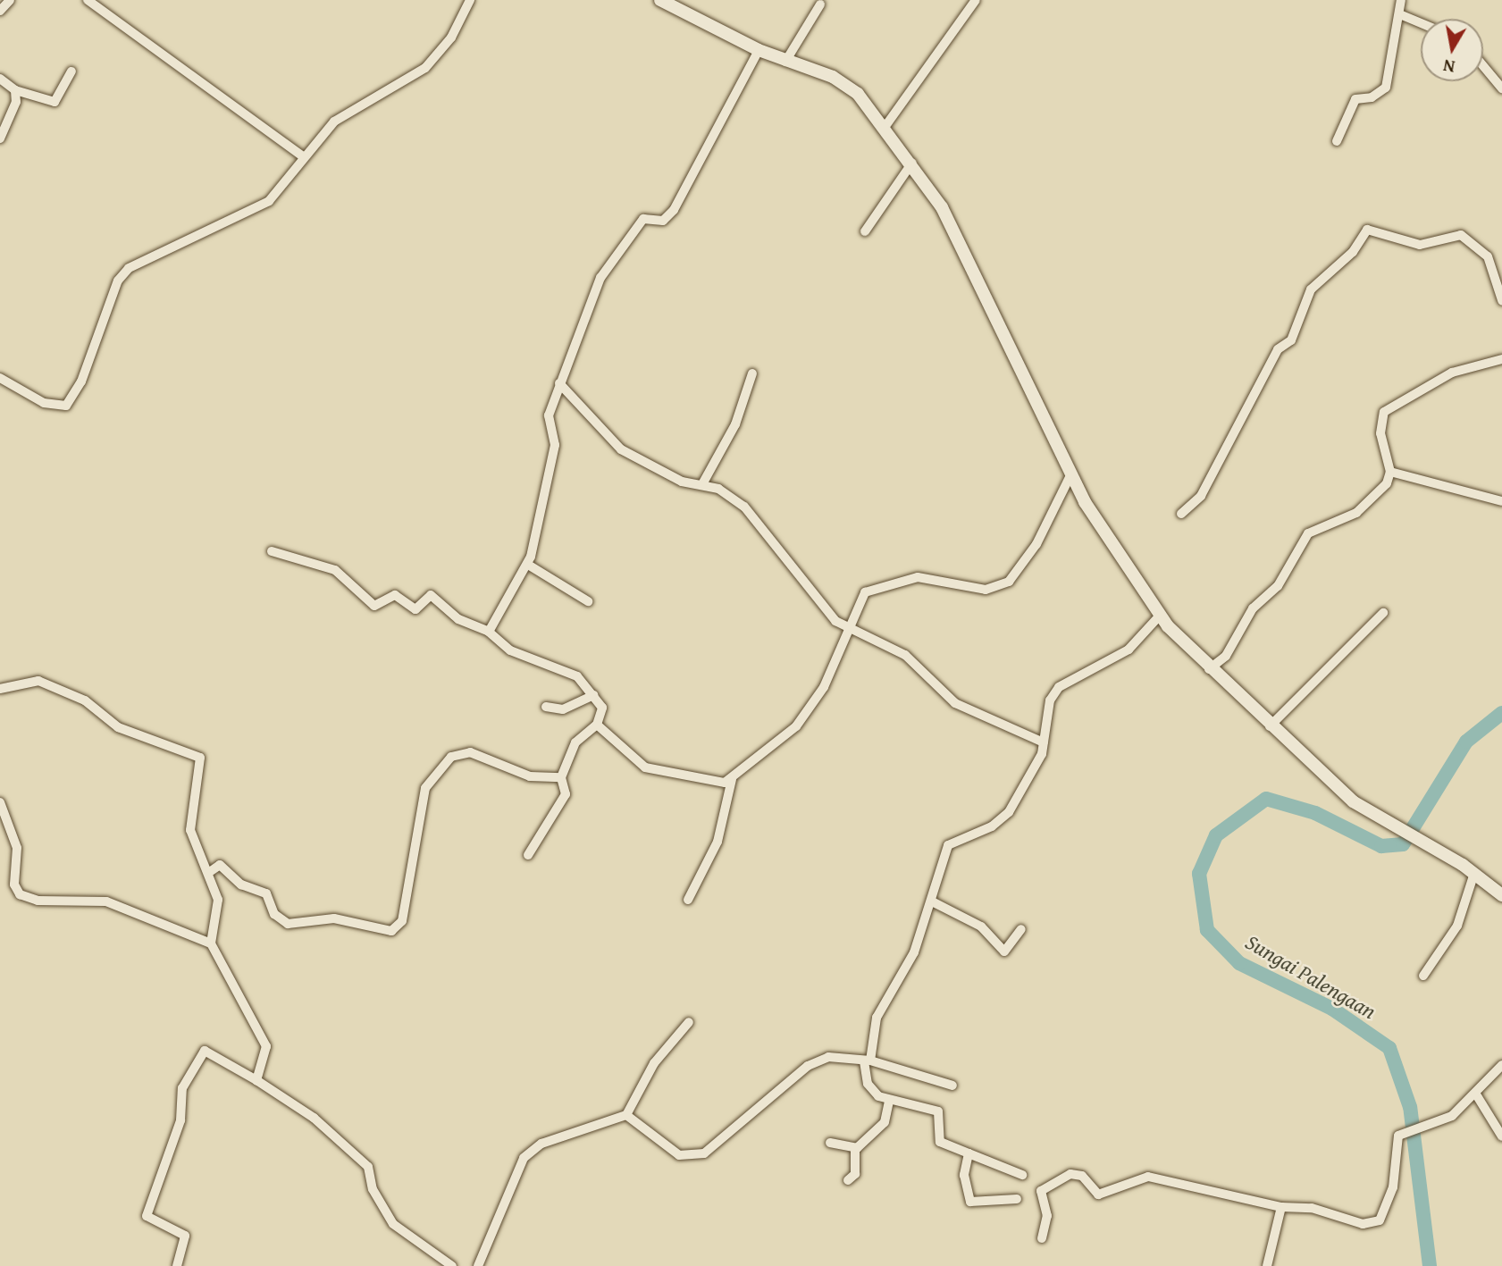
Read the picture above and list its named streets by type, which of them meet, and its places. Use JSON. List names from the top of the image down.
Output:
{
  "water": ["Sungai Palengaan"],
  "north": "bottom"
}
